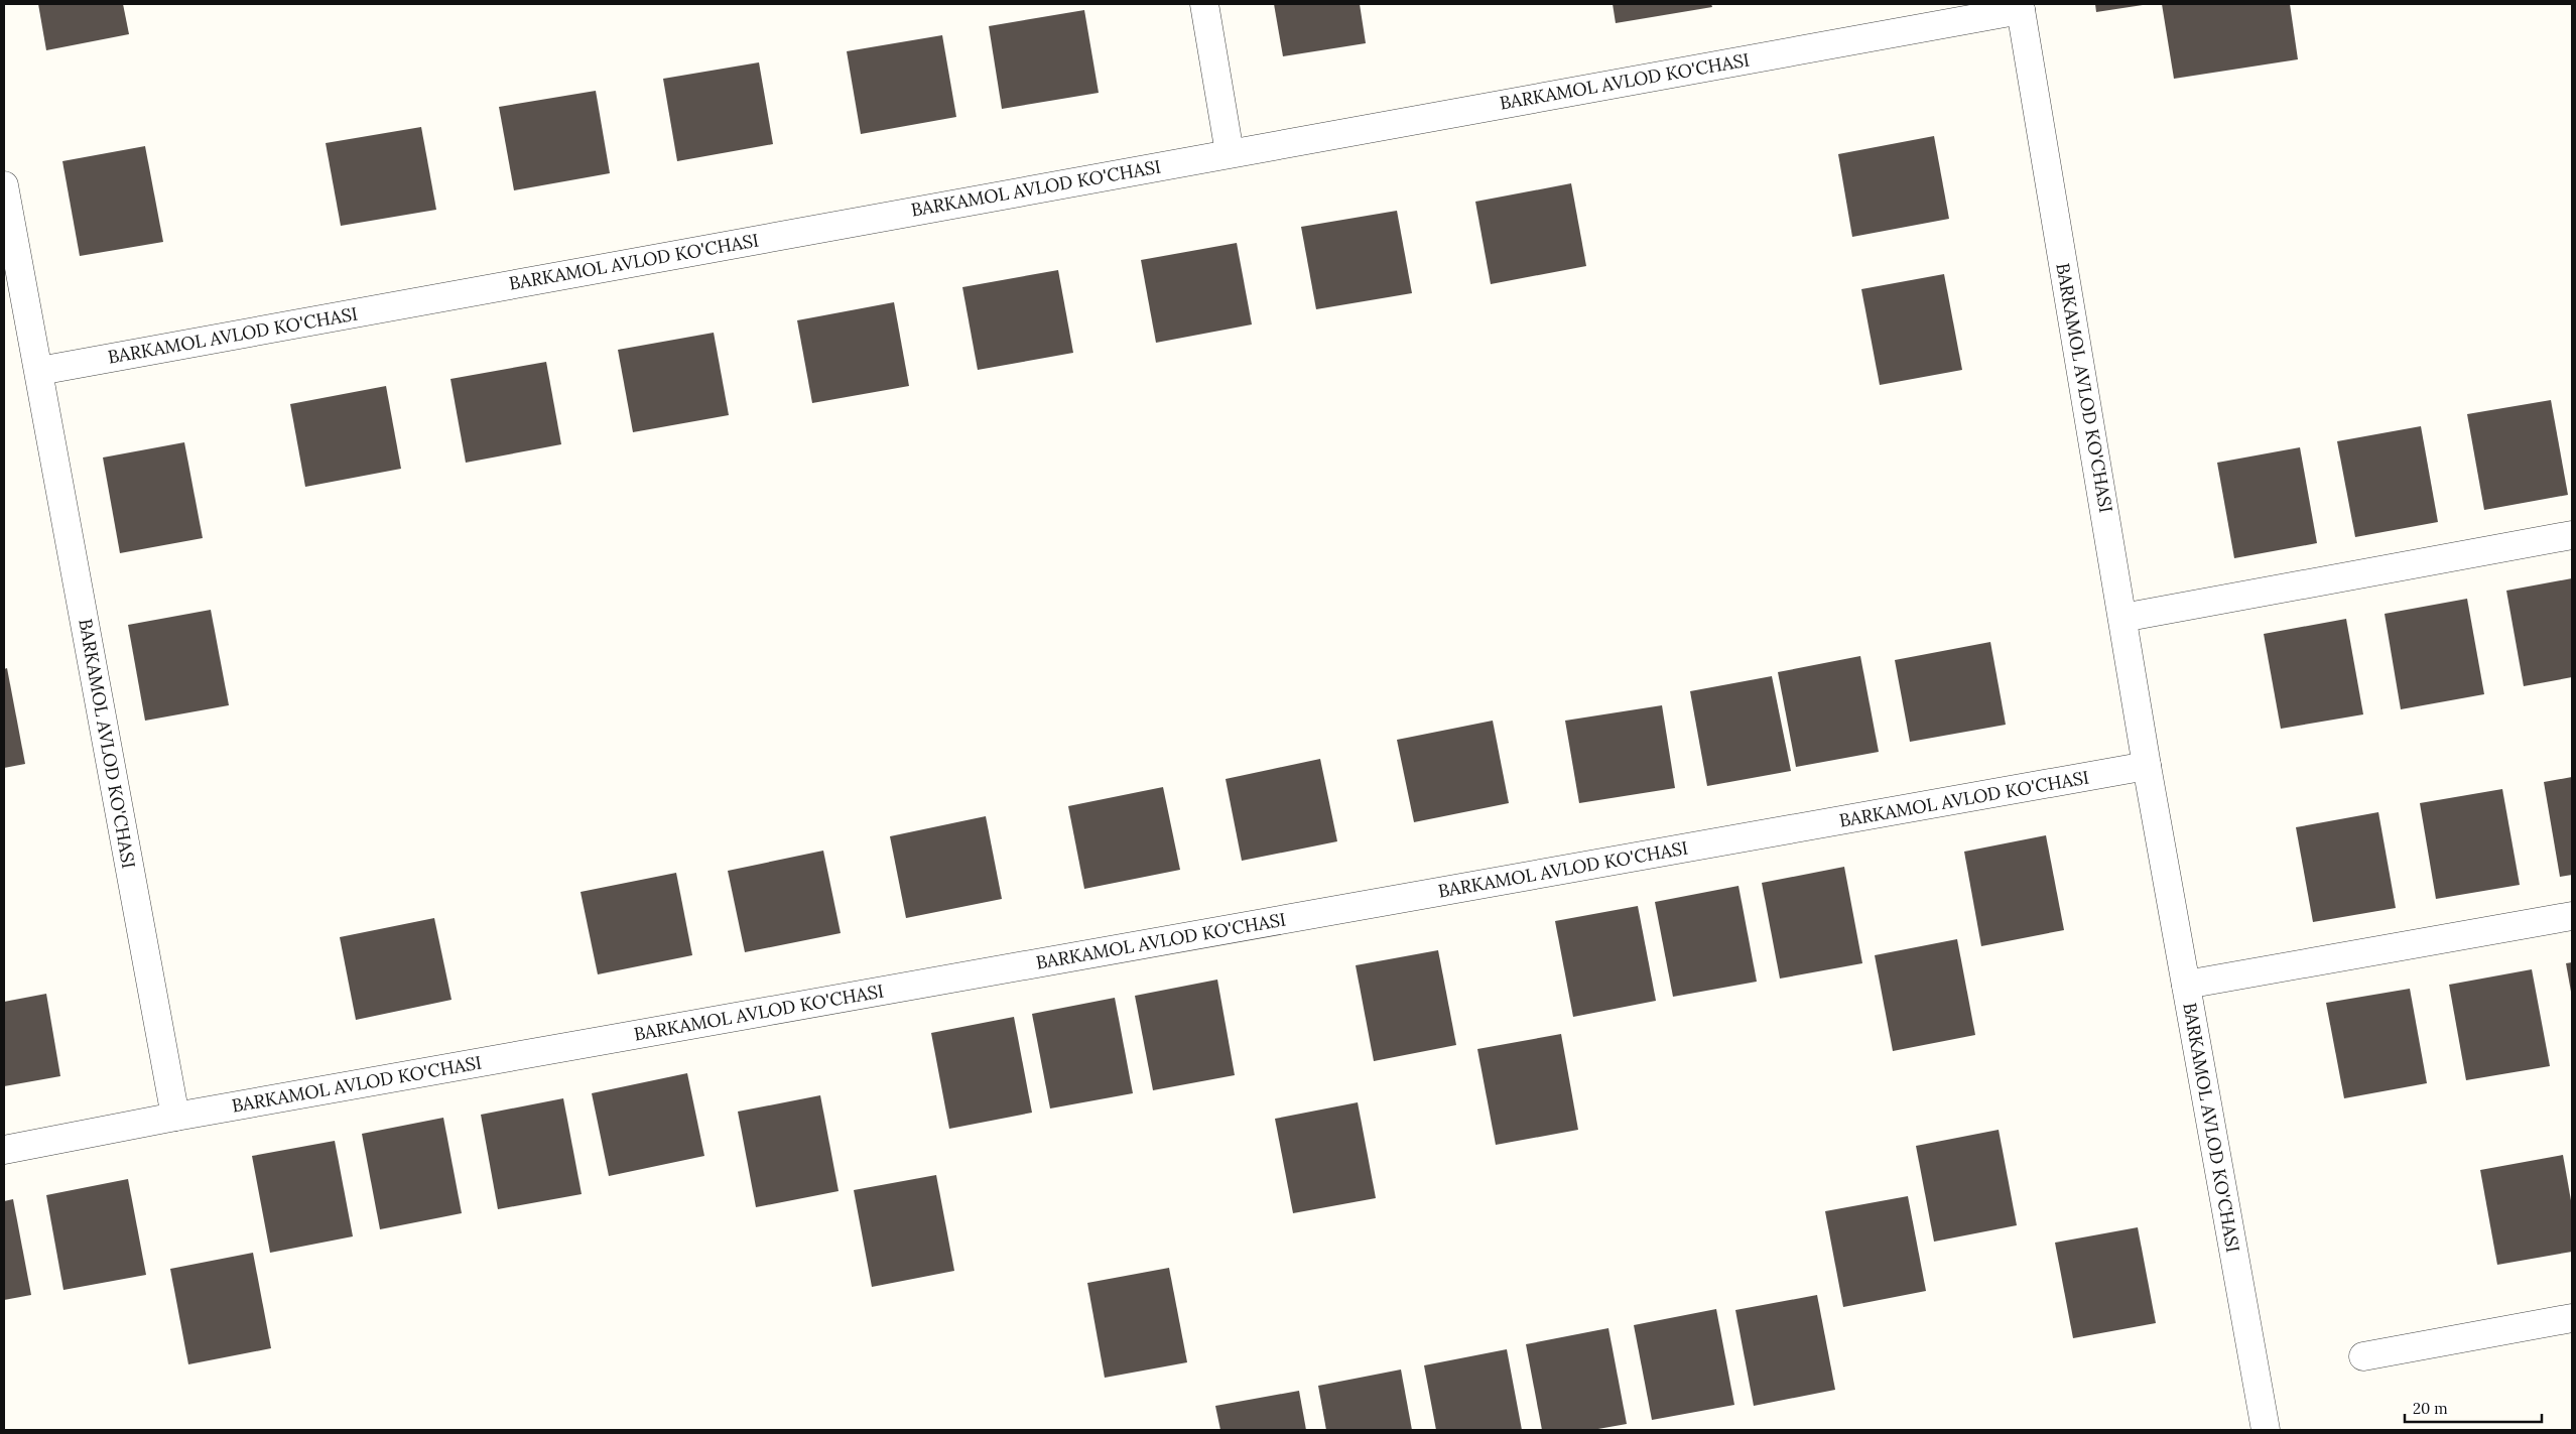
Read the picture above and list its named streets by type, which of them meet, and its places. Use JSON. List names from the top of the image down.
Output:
{
  "streets": {
    "street": ["BARKAMOL AVLOD KO'CHASI"]
  },
  "scale_bar": "20 m"
}
